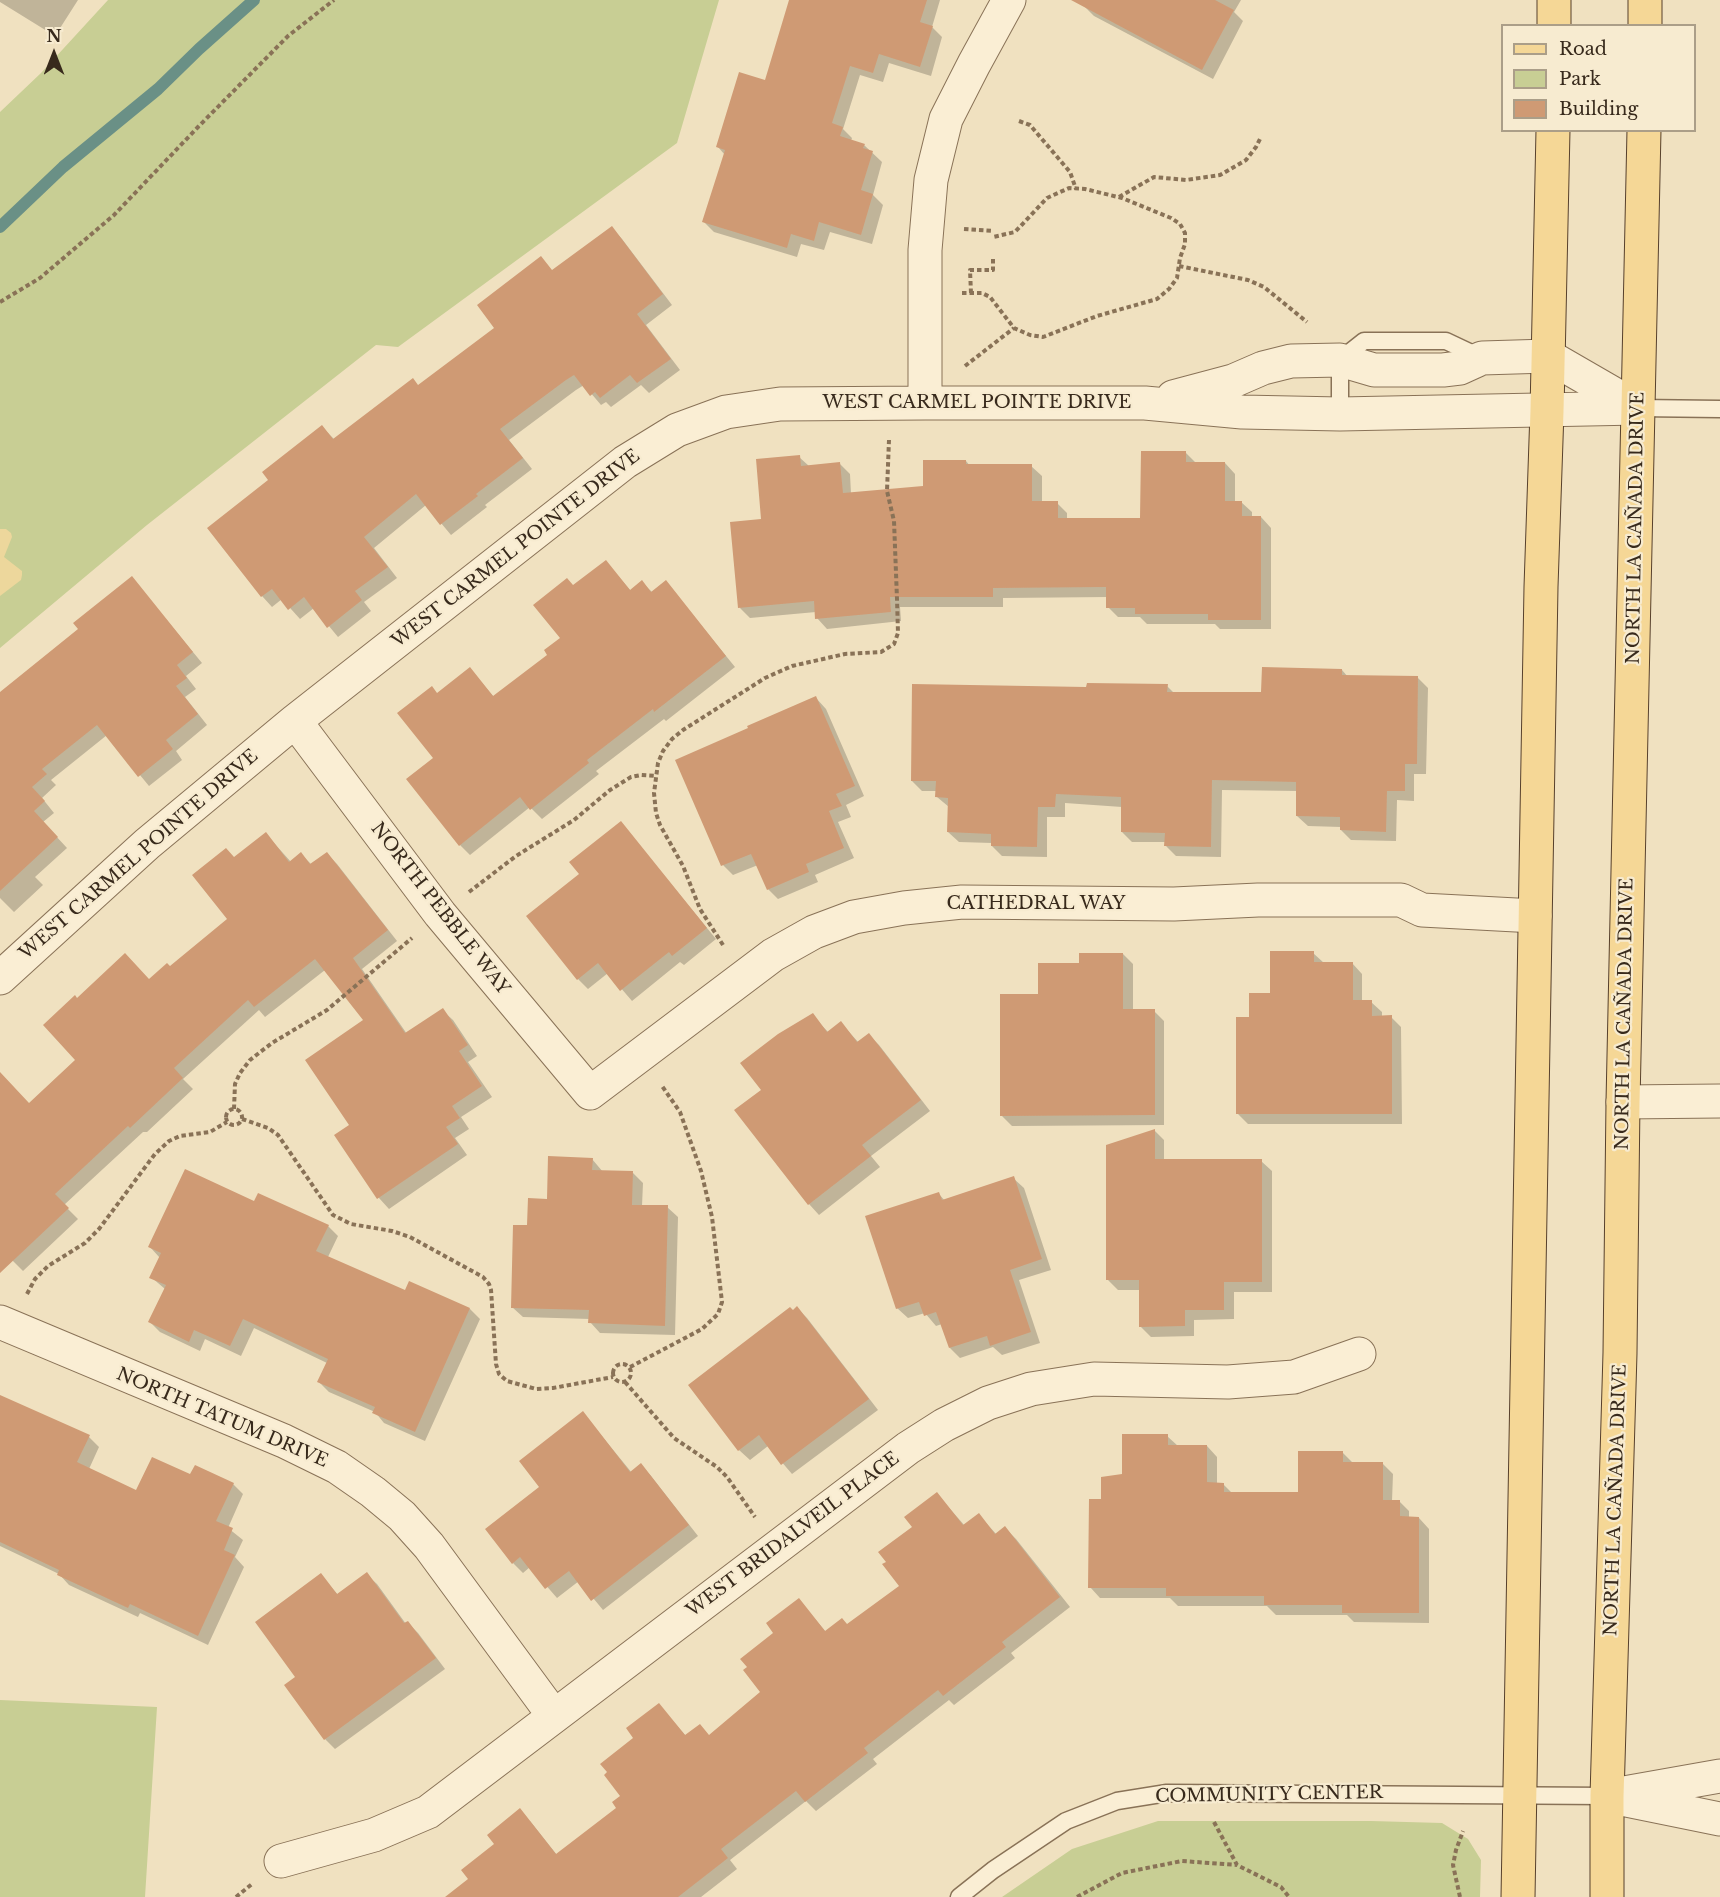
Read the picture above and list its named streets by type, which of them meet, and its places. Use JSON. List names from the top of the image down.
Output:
{
  "streets": {
    "main road": ["NORTH LA CAÑADA DRIVE"],
    "street": [
      "WEST CARMEL POINTE DRIVE",
      "CATHEDRAL WAY",
      "NORTH PEBBLE WAY",
      "NORTH TATUM DRIVE",
      "WEST BRIDALVEIL PLACE",
      "COMMUNITY CENTER"
    ]
  },
  "crossings": [
    ["WEST CARMEL POINTE DRIVE", "NORTH LA CAÑADA DRIVE"],
    ["WEST CARMEL POINTE DRIVE", "NORTH PEBBLE WAY"],
    ["NORTH LA CAÑADA DRIVE", "COMMUNITY CENTER"],
    ["CATHEDRAL WAY", "NORTH PEBBLE WAY"],
    ["NORTH TATUM DRIVE", "WEST BRIDALVEIL PLACE"]
  ],
  "legend": ["Road", "Park", "Building"],
  "north": "top"
}
